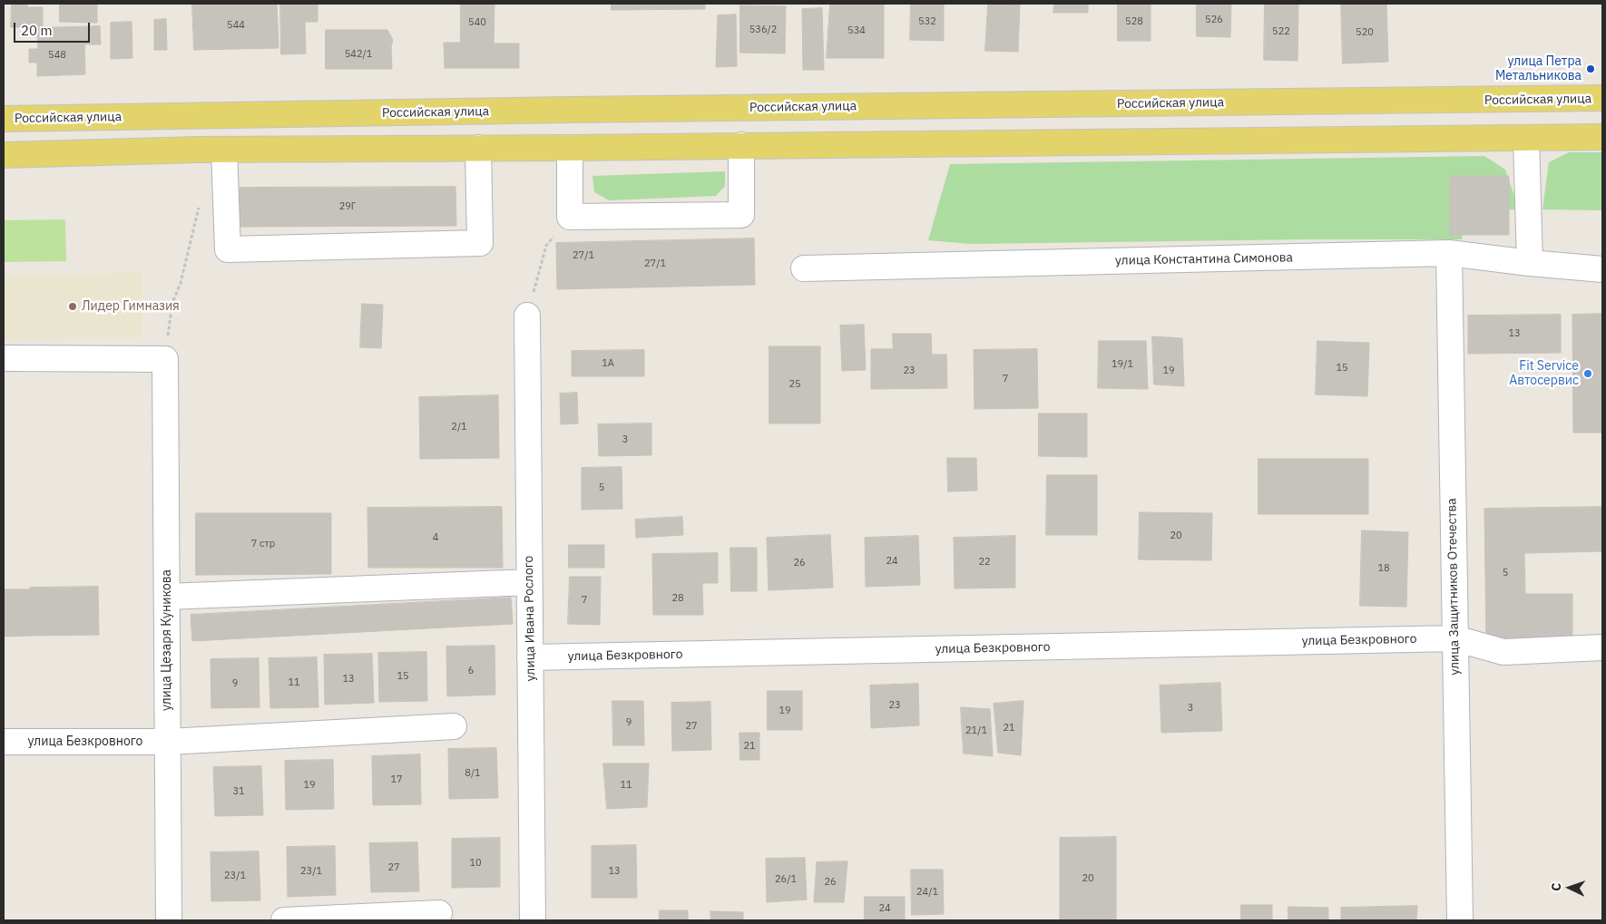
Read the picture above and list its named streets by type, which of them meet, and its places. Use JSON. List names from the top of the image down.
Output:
{
  "streets": {
    "main road": ["Российская улица"],
    "street": [
      "улица Константина Симонова",
      "улица Защитников Отечества",
      "улица Ивана Рослого",
      "улица Цезаря Куникова",
      "улица Безкровного"
    ]
  },
  "crossings": [
    ["улица Константина Симонова", "улица Защитников Отечества"],
    ["улица Защитников Отечества", "улица Безкровного"],
    ["улица Ивана Рослого", "улица Безкровного"],
    ["улица Цезаря Куникова", "улица Безкровного"]
  ],
  "places": ["улица Петра Метальникова", "Лидер Гимназия", "Fit Service Автосервис"],
  "house_numbers": [
    "526",
    "532",
    "528",
    "540",
    "544",
    "536/2",
    "534",
    "522",
    "520",
    "542/1",
    "548",
    "29Г",
    "27/1",
    "27/1",
    "13",
    "1А",
    "19/1",
    "15",
    "23",
    "19",
    "7",
    "25",
    "2/1",
    "3",
    "5",
    "20",
    "4",
    "7 стр",
    "24",
    "22",
    "26",
    "18",
    "5",
    "28",
    "7",
    "6",
    "15",
    "13",
    "11",
    "9",
    "23",
    "3",
    "19",
    "9",
    "27",
    "21",
    "21/1",
    "21",
    "8/1",
    "17",
    "19",
    "11",
    "31",
    "10",
    "27",
    "23/1",
    "13",
    "23/1",
    "20",
    "26/1",
    "26",
    "24/1",
    "24"
  ],
  "scale_bar": "20 m",
  "north": "left"
}
